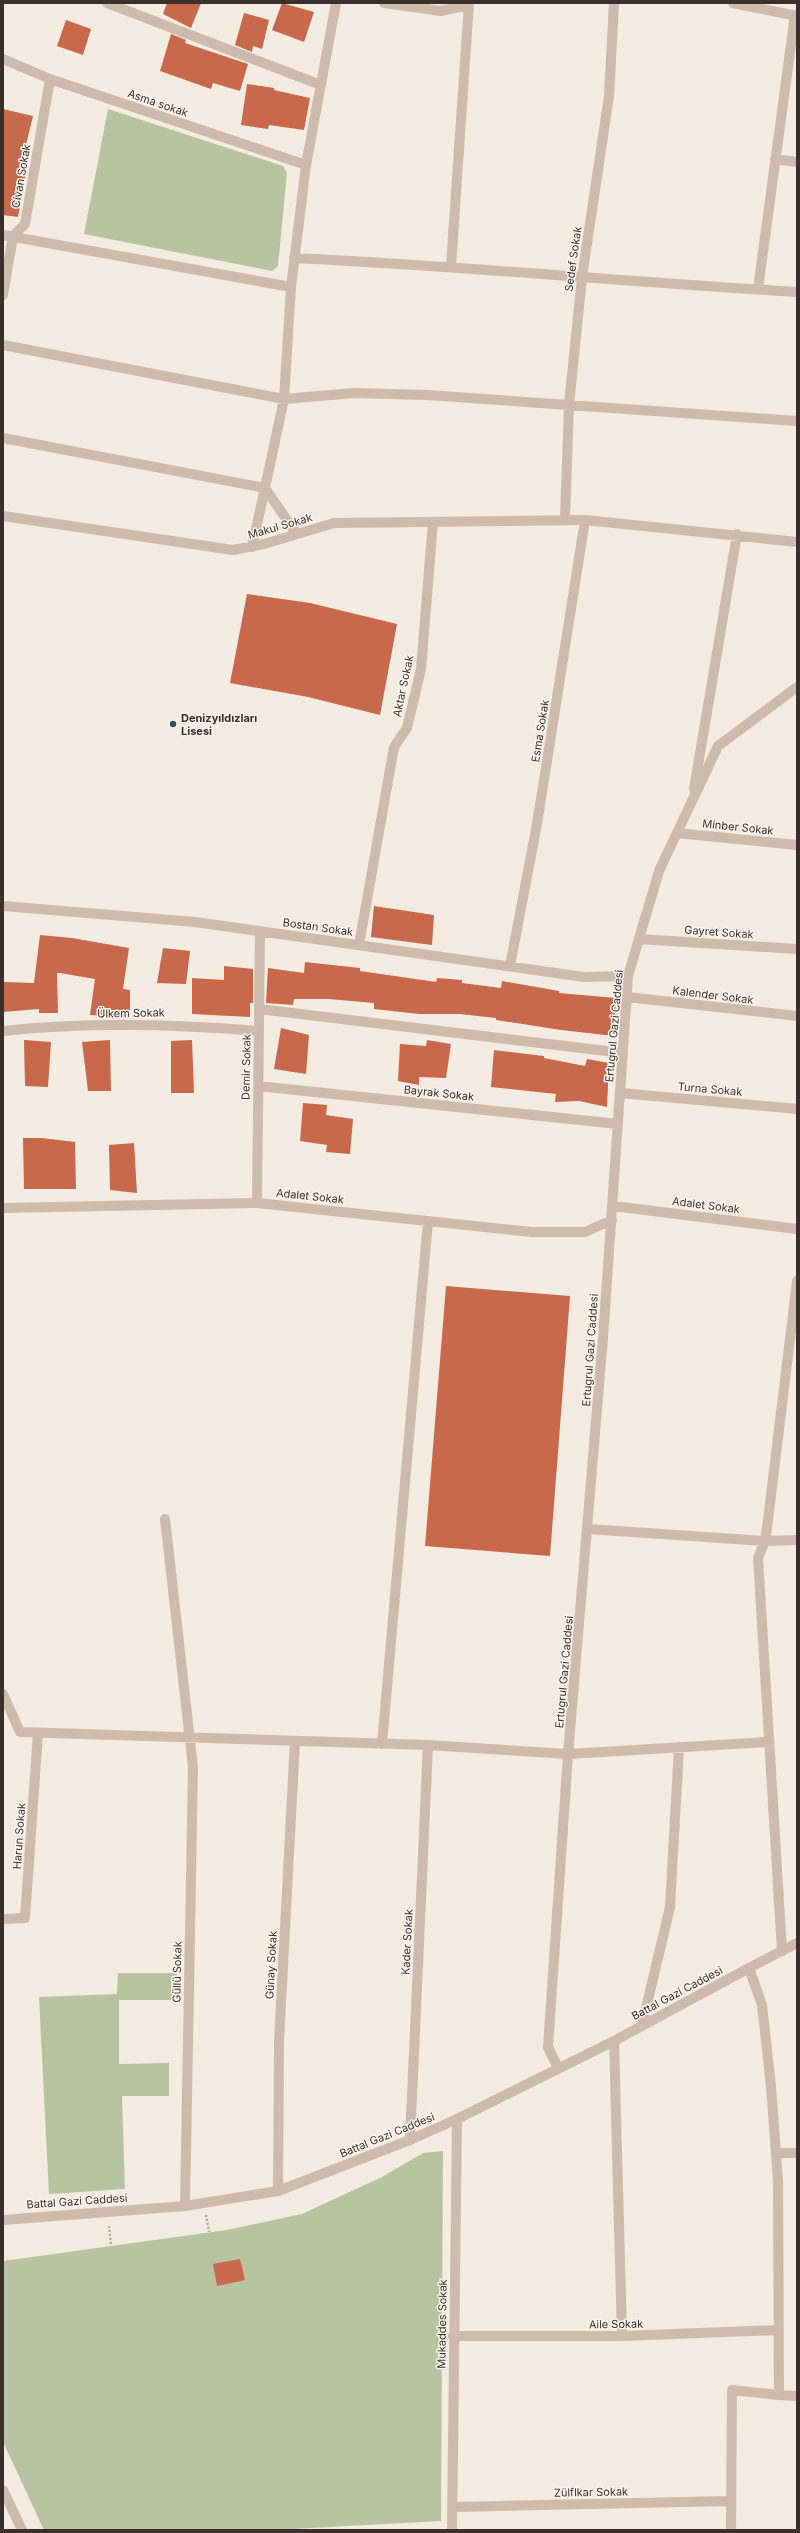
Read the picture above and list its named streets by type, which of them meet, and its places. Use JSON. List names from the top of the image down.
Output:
{
  "streets": {
    "street": [
      "Asma sokak",
      "Civan Sokak",
      "Sedef Sokak",
      "Makul Sokak",
      "Aktar Sokak",
      "Esma Sokak",
      "Minber Sokak",
      "Bostan Sokak",
      "Gayret Sokak",
      "Kalender Sokak",
      "Ülkem Sokak",
      "Ertugrul Gazi Caddesi",
      "Demir Sokak",
      "Turna Sokak",
      "Bayrak Sokak",
      "Adalet Sokak",
      "Harun Sokak",
      "Kader Sokak",
      "Günay Sokak",
      "Güllü Sokak",
      "Battal Gazi Caddesi",
      "Mukaddes Sokak",
      "Aile Sokak",
      "Zülflkar Sokak"
    ]
  },
  "crossings": [
    ["Asma sokak", "Civan Sokak"],
    ["Sedef Sokak", "Makul Sokak"],
    ["Makul Sokak", "Aktar Sokak"],
    ["Aktar Sokak", "Bostan Sokak"],
    ["Esma Sokak", "Bostan Sokak"],
    ["Minber Sokak", "Ertugrul Gazi Caddesi"],
    ["Bostan Sokak", "Ertugrul Gazi Caddesi"],
    ["Bostan Sokak", "Demir Sokak"],
    ["Gayret Sokak", "Ertugrul Gazi Caddesi"],
    ["Kalender Sokak", "Ertugrul Gazi Caddesi"],
    ["Ülkem Sokak", "Demir Sokak"],
    ["Ertugrul Gazi Caddesi", "Turna Sokak"],
    ["Ertugrul Gazi Caddesi", "Bayrak Sokak"],
    ["Ertugrul Gazi Caddesi", "Adalet Sokak"],
    ["Ertugrul Gazi Caddesi", "Battal Gazi Caddesi"],
    ["Demir Sokak", "Bayrak Sokak"],
    ["Demir Sokak", "Adalet Sokak"],
    ["Kader Sokak", "Battal Gazi Caddesi"],
    ["Günay Sokak", "Battal Gazi Caddesi"],
    ["Güllü Sokak", "Battal Gazi Caddesi"],
    ["Battal Gazi Caddesi", "Mukaddes Sokak"],
    ["Mukaddes Sokak", "Aile Sokak"],
    ["Mukaddes Sokak", "Zülflkar Sokak"]
  ],
  "places": ["Denizyıldızları Lisesi"]
}
